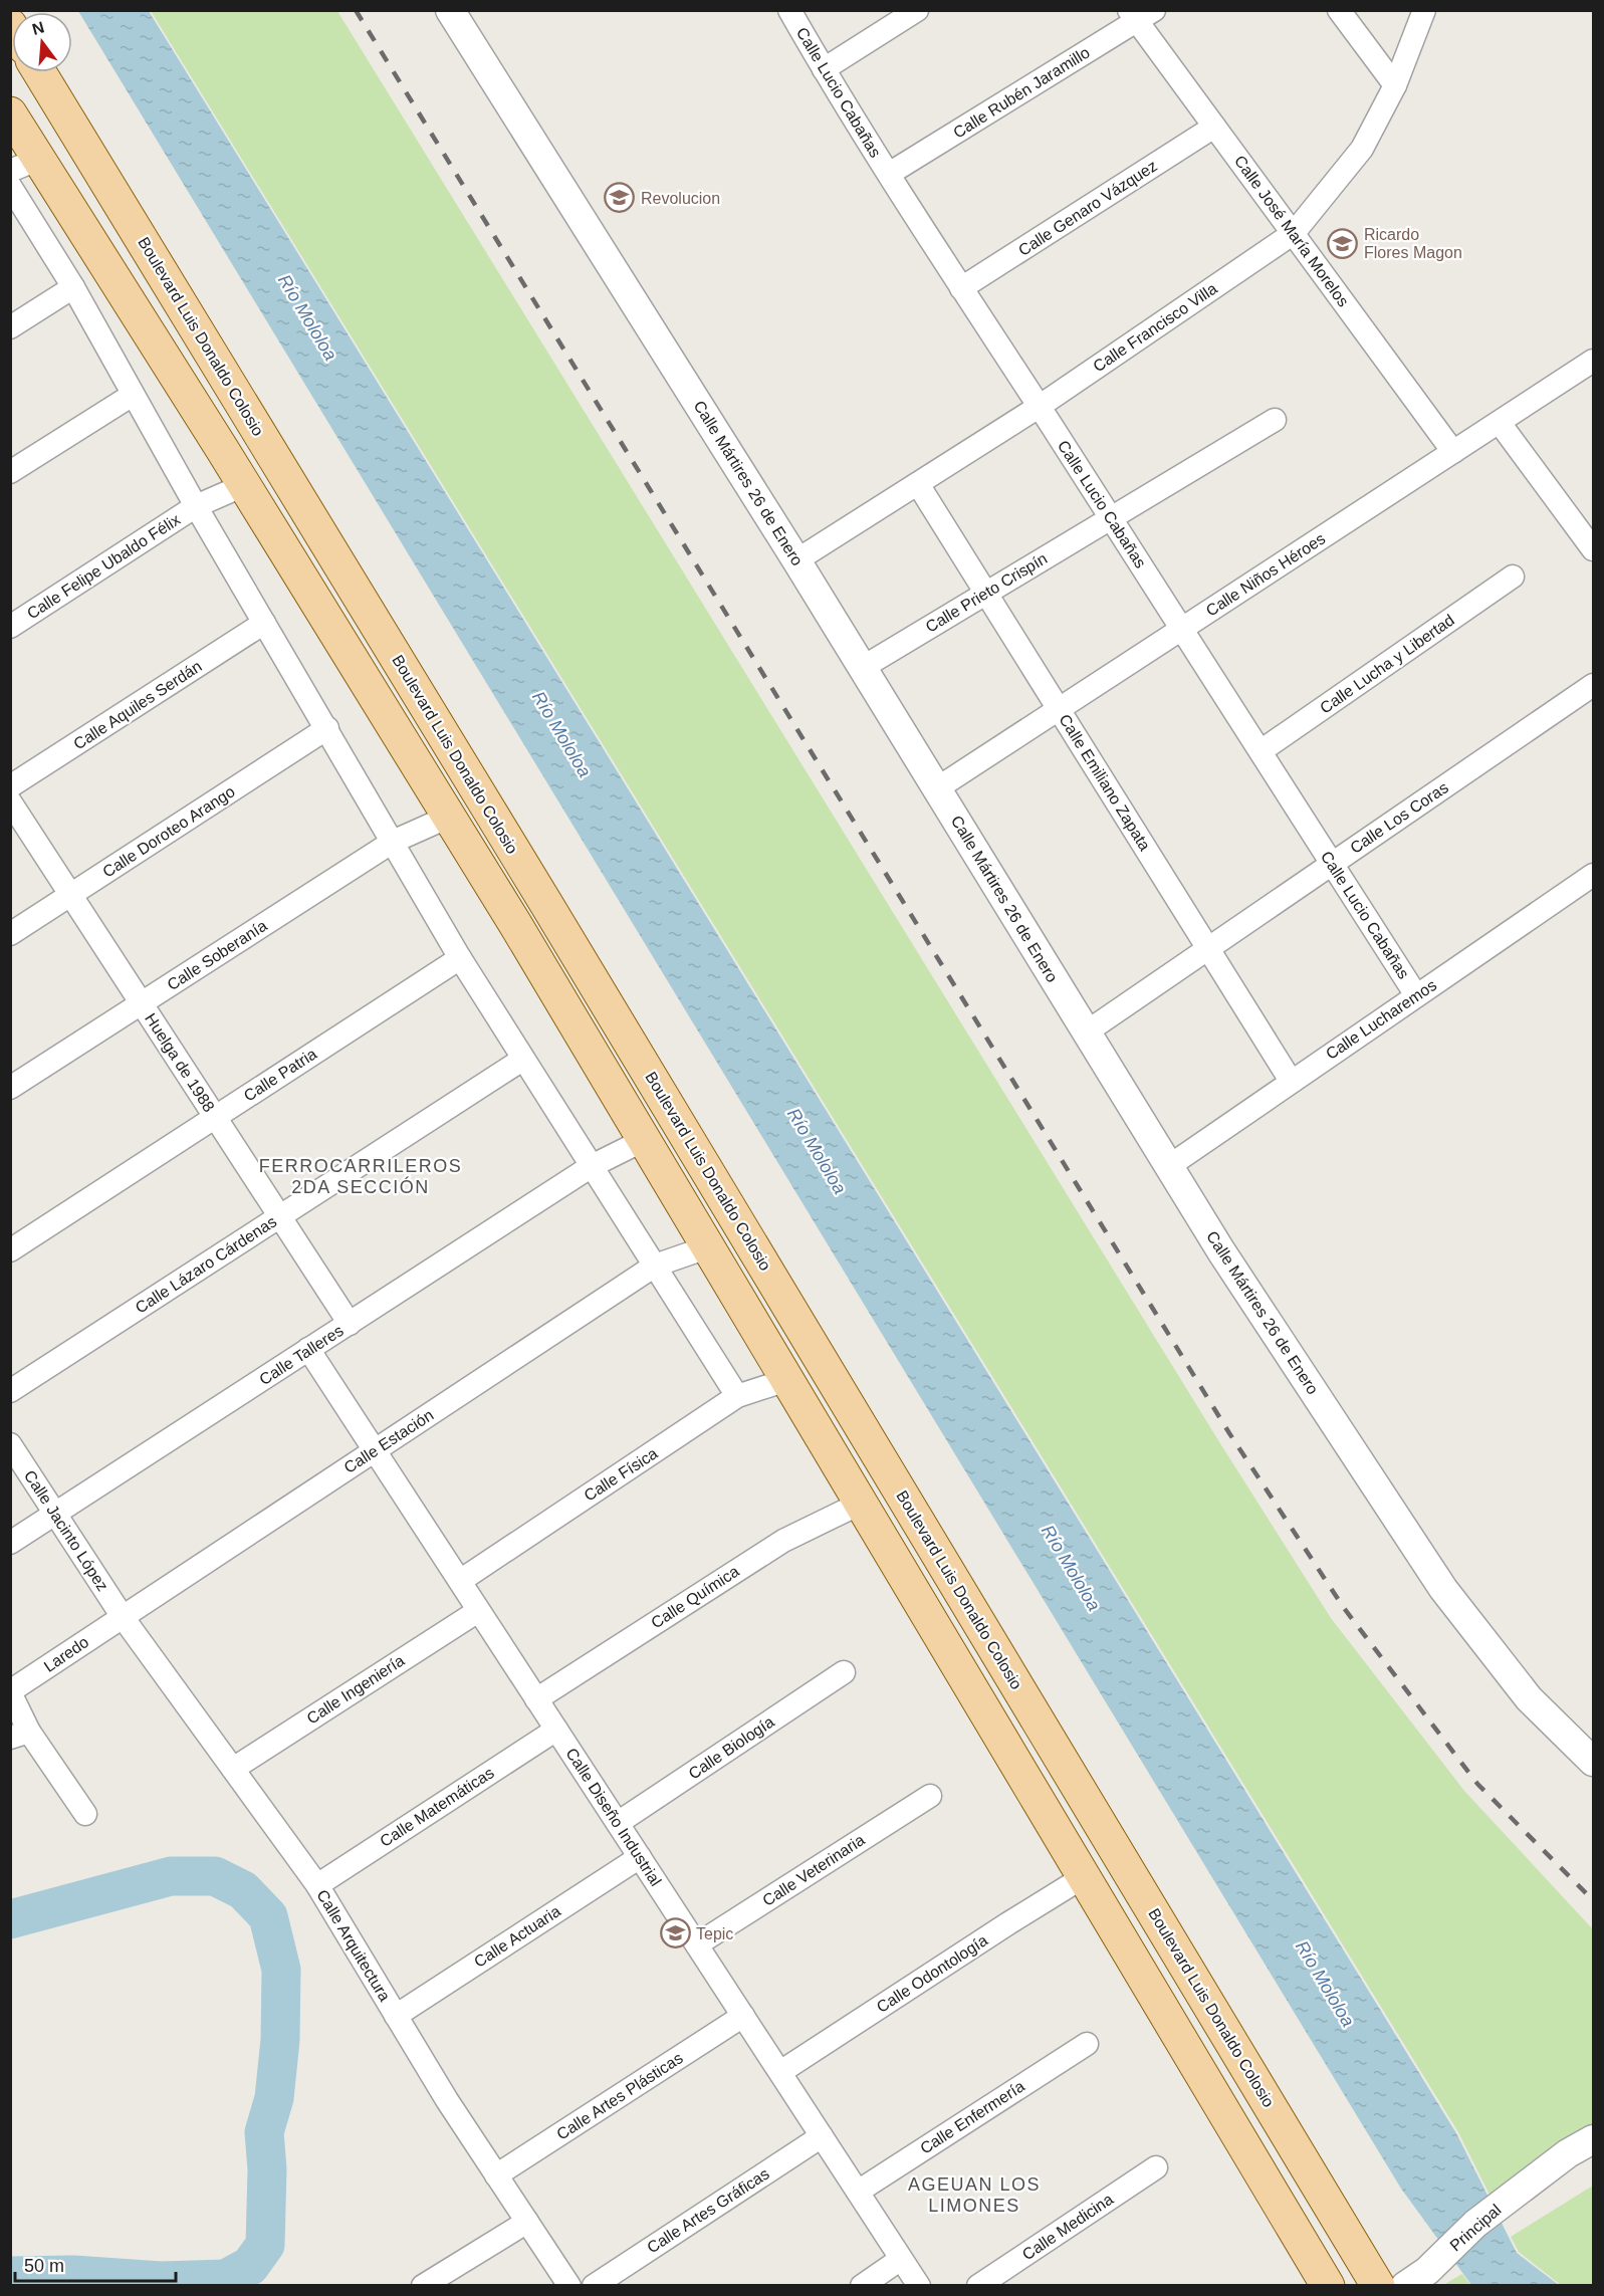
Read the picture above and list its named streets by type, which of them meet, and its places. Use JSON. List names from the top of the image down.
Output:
{
  "streets": {
    "main road": ["Boulevard Luis Donaldo Colosio"],
    "street": [
      "Calle Lucio Cabañas",
      "Calle Rubén Jaramillo",
      "Calle Genaro Vázquez",
      "Calle José María Morelos",
      "Calle Francisco Villa",
      "Calle Mártires 26 de Enero",
      "Calle Felipe Ubaldo Félix",
      "Calle Niños Héroes",
      "Calle Prieto Crispín",
      "Calle Lucha y Libertad",
      "Calle Aquiles Serdán",
      "Calle Emiliano Zapata",
      "Calle Los Coras",
      "Calle Doroteo Arango",
      "Calle Soberanía",
      "Calle Lucharemos",
      "Huelga de 1988",
      "Calle Patria",
      "Calle Lázaro Cárdenas",
      "Calle Talleres",
      "Calle Estación",
      "Calle Física",
      "Calle Jacinto López",
      "Calle Química",
      "Laredo",
      "Calle Ingeniería",
      "Calle Biología",
      "Calle Matemáticas",
      "Calle Diseño Industrial",
      "Calle Veterinaria",
      "Calle Actuaria",
      "Calle Arquitectura",
      "Calle Odontología",
      "Calle Artes Plásticas",
      "Calle Enfermería",
      "Calle Artes Gráficas",
      "Calle Medicina",
      "Principal"
    ]
  },
  "crossings": [
    ["Calle Lucio Cabañas", "Calle Rubén Jaramillo"],
    ["Calle Lucio Cabañas", "Calle Genaro Vázquez"],
    ["Calle Lucio Cabañas", "Calle Francisco Villa"],
    ["Calle Lucio Cabañas", "Calle Niños Héroes"],
    ["Calle Lucio Cabañas", "Calle Prieto Crispín"],
    ["Calle Lucio Cabañas", "Calle Lucha y Libertad"],
    ["Calle Lucio Cabañas", "Calle Los Coras"],
    ["Calle Lucio Cabañas", "Calle Lucharemos"],
    ["Calle Rubén Jaramillo", "Calle José María Morelos"],
    ["Calle Genaro Vázquez", "Calle José María Morelos"],
    ["Calle José María Morelos", "Calle Francisco Villa"],
    ["Calle José María Morelos", "Calle Niños Héroes"],
    ["Calle Francisco Villa", "Calle Mártires 26 de Enero"],
    ["Calle Francisco Villa", "Calle Emiliano Zapata"],
    ["Calle Mártires 26 de Enero", "Calle Niños Héroes"],
    ["Calle Mártires 26 de Enero", "Calle Prieto Crispín"],
    ["Calle Mártires 26 de Enero", "Calle Los Coras"],
    ["Calle Mártires 26 de Enero", "Calle Lucharemos"],
    ["Calle Niños Héroes", "Calle Emiliano Zapata"],
    ["Calle Prieto Crispín", "Calle Emiliano Zapata"],
    ["Calle Emiliano Zapata", "Calle Los Coras"],
    ["Calle Emiliano Zapata", "Calle Lucharemos"],
    ["Calle Doroteo Arango", "Huelga de 1988"],
    ["Calle Soberanía", "Huelga de 1988"],
    ["Huelga de 1988", "Calle Patria"],
    ["Huelga de 1988", "Calle Lázaro Cárdenas"],
    ["Huelga de 1988", "Calle Talleres"],
    ["Calle Talleres", "Calle Jacinto López"],
    ["Calle Talleres", "Calle Diseño Industrial"],
    ["Calle Estación", "Calle Jacinto López"],
    ["Calle Estación", "Laredo"],
    ["Calle Estación", "Calle Diseño Industrial"],
    ["Calle Estación", "Calle Arquitectura"],
    ["Calle Física", "Calle Diseño Industrial"],
    ["Calle Jacinto López", "Laredo"],
    ["Calle Jacinto López", "Calle Arquitectura"],
    ["Calle Química", "Calle Diseño Industrial"],
    ["Laredo", "Calle Arquitectura"],
    ["Calle Ingeniería", "Calle Diseño Industrial"],
    ["Calle Ingeniería", "Calle Arquitectura"],
    ["Calle Biología", "Calle Diseño Industrial"],
    ["Calle Matemáticas", "Calle Diseño Industrial"],
    ["Calle Matemáticas", "Calle Arquitectura"],
    ["Calle Diseño Industrial", "Calle Veterinaria"],
    ["Calle Diseño Industrial", "Calle Actuaria"],
    ["Calle Diseño Industrial", "Calle Odontología"],
    ["Calle Diseño Industrial", "Calle Artes Plásticas"],
    ["Calle Diseño Industrial", "Calle Enfermería"],
    ["Calle Diseño Industrial", "Calle Artes Gráficas"],
    ["Calle Actuaria", "Calle Arquitectura"],
    ["Calle Arquitectura", "Calle Artes Plásticas"]
  ],
  "districts": ["FERROCARRILEROS 2DA SECCIÓN", "AGEUAN LOS LIMONES"],
  "water": ["Río Mololoa"],
  "places": {
    "school or university": ["Revolucion", "Ricardo Flores Magon", "Tepic"]
  },
  "scale_bar": "50 m",
  "north": "top"
}
